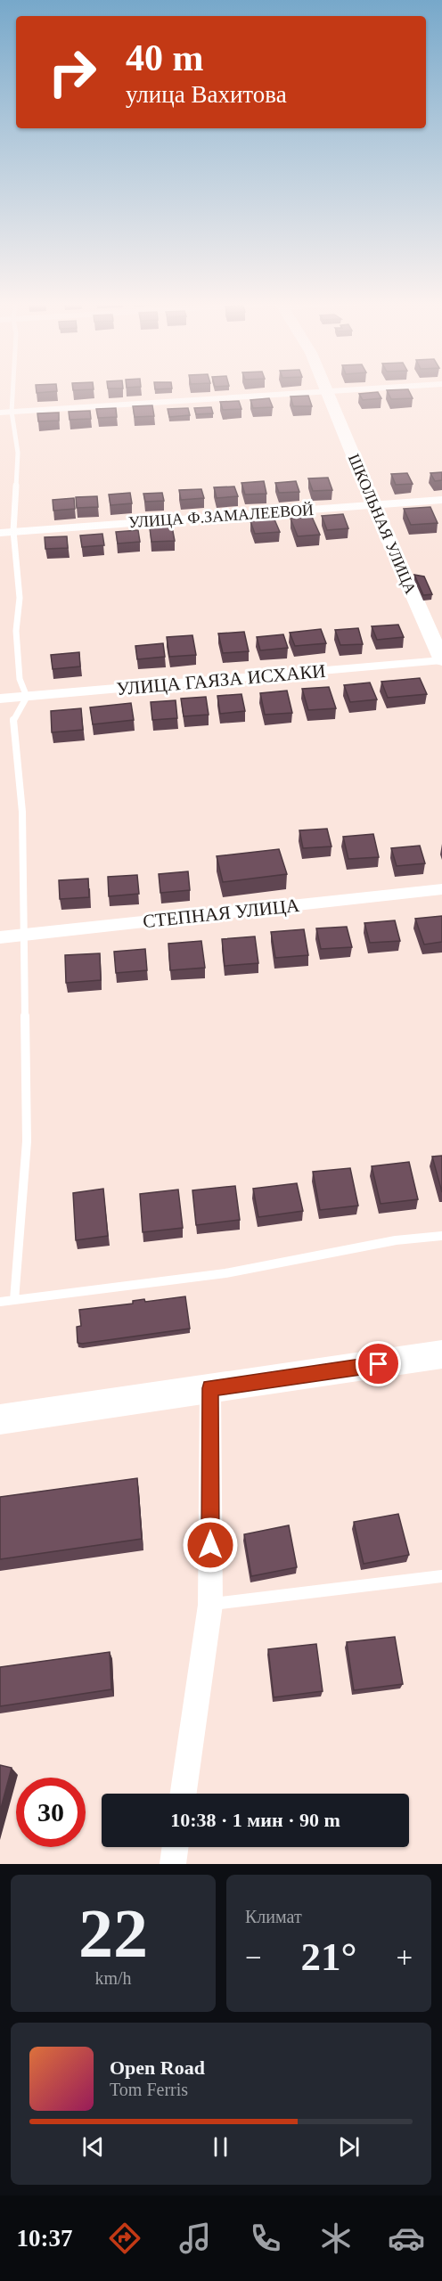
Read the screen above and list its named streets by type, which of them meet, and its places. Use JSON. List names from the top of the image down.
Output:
{
  "streets": {
    "street": [
      "УЛИЦА Ф.ЗАМАЛЕЕВОЙ",
      "ШКОЛЬНАЯ УЛИЦА",
      "УЛИЦА ГАЯЗА ИСХАКИ",
      "СТЕПНАЯ УЛИЦА"
    ]
  },
  "crossings": [
    ["УЛИЦА Ф.ЗАМАЛЕЕВОЙ", "ШКОЛЬНАЯ УЛИЦА"],
    ["ШКОЛЬНАЯ УЛИЦА", "УЛИЦА ГАЯЗА ИСХАКИ"]
  ],
  "page": {
    "turn": ["40 m", "улица Вахитова"],
    "limit": "30",
    "trip": "10:38 · 1 мин · 90 m",
    "tile": [
      ["22", "km/h"],
      "Климат"
    ],
    "heat": ["−", "21°", "+"],
    "song": ["Open Road", "Tom Ferris"],
    "tabs": "10:37"
  }
}
